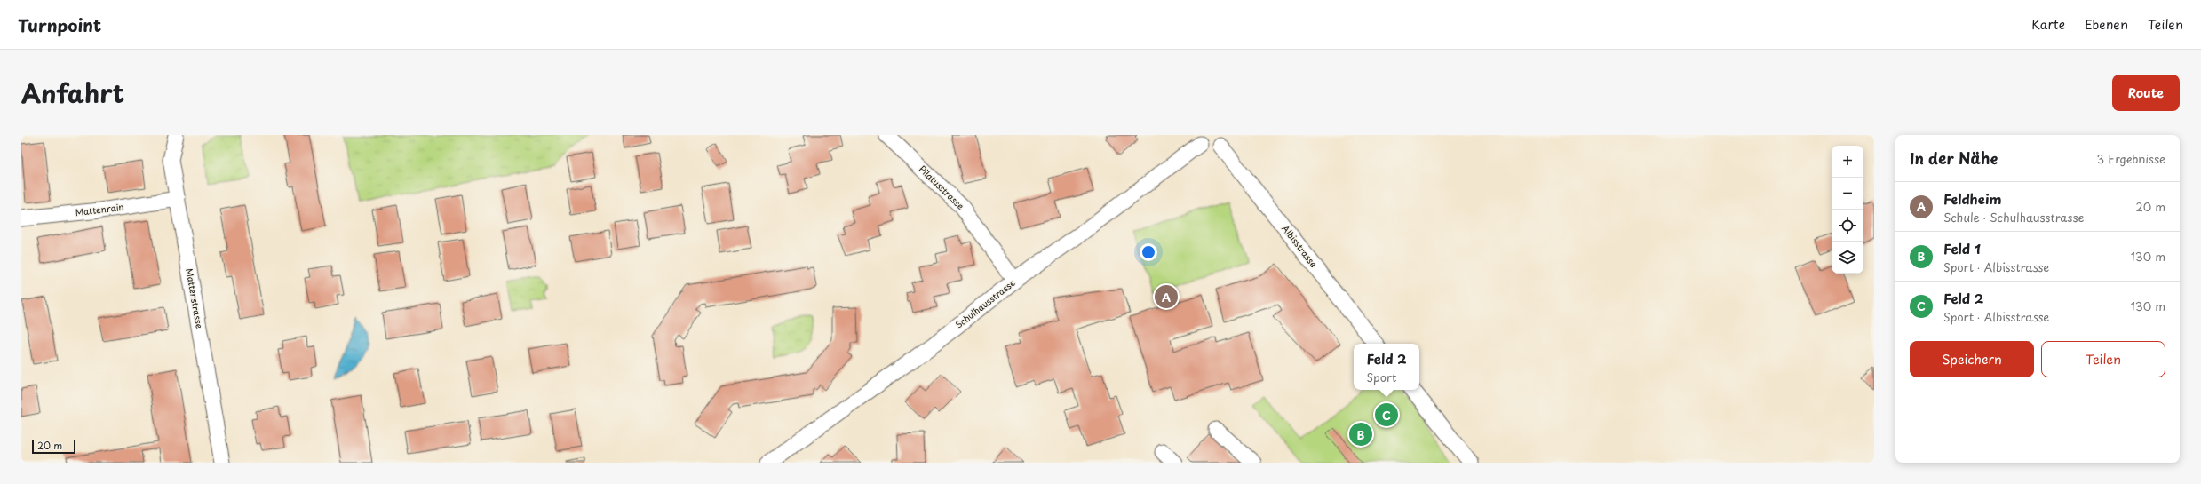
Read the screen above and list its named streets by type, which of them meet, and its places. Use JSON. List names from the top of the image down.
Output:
{
  "streets": {
    "street": [
      "Pilatusstrasse",
      "Mattenrain",
      "Albisstrasse",
      "Mattenstrasse",
      "Schulhausstrasse"
    ]
  },
  "crossings": [
    ["Pilatusstrasse", "Schulhausstrasse"],
    ["Mattenrain", "Mattenstrasse"],
    ["Albisstrasse", "Schulhausstrasse"]
  ],
  "scale_bar": "20 m",
  "page": {
    "header": "Turnpoint",
    "nav": ["Karte", "Ebenen", "Teilen"],
    "title": "Anfahrt",
    "buttons": [
      "Route",
      ["Speichern", "Teilen"]
    ],
    "heading": ["In der Nähe", "3 Ergebnisse"],
    "map_buttons": ["+", "−"],
    "list": [
      {
        "mark": "A",
        "name": "Feldheim",
        "note": "Schule · Schulhausstrasse",
        "value": "20 m"
      },
      {
        "mark": "B",
        "name": "Feld 1",
        "note": "Sport · Albisstrasse",
        "value": "130 m"
      },
      {
        "mark": "C",
        "name": "Feld 2",
        "note": "Sport · Albisstrasse",
        "value": "130 m"
      }
    ],
    "pins": ["A", "C", "B"],
    "popup": ["Feld 2", "Sport"],
    "scale": "20 m"
  }
}
